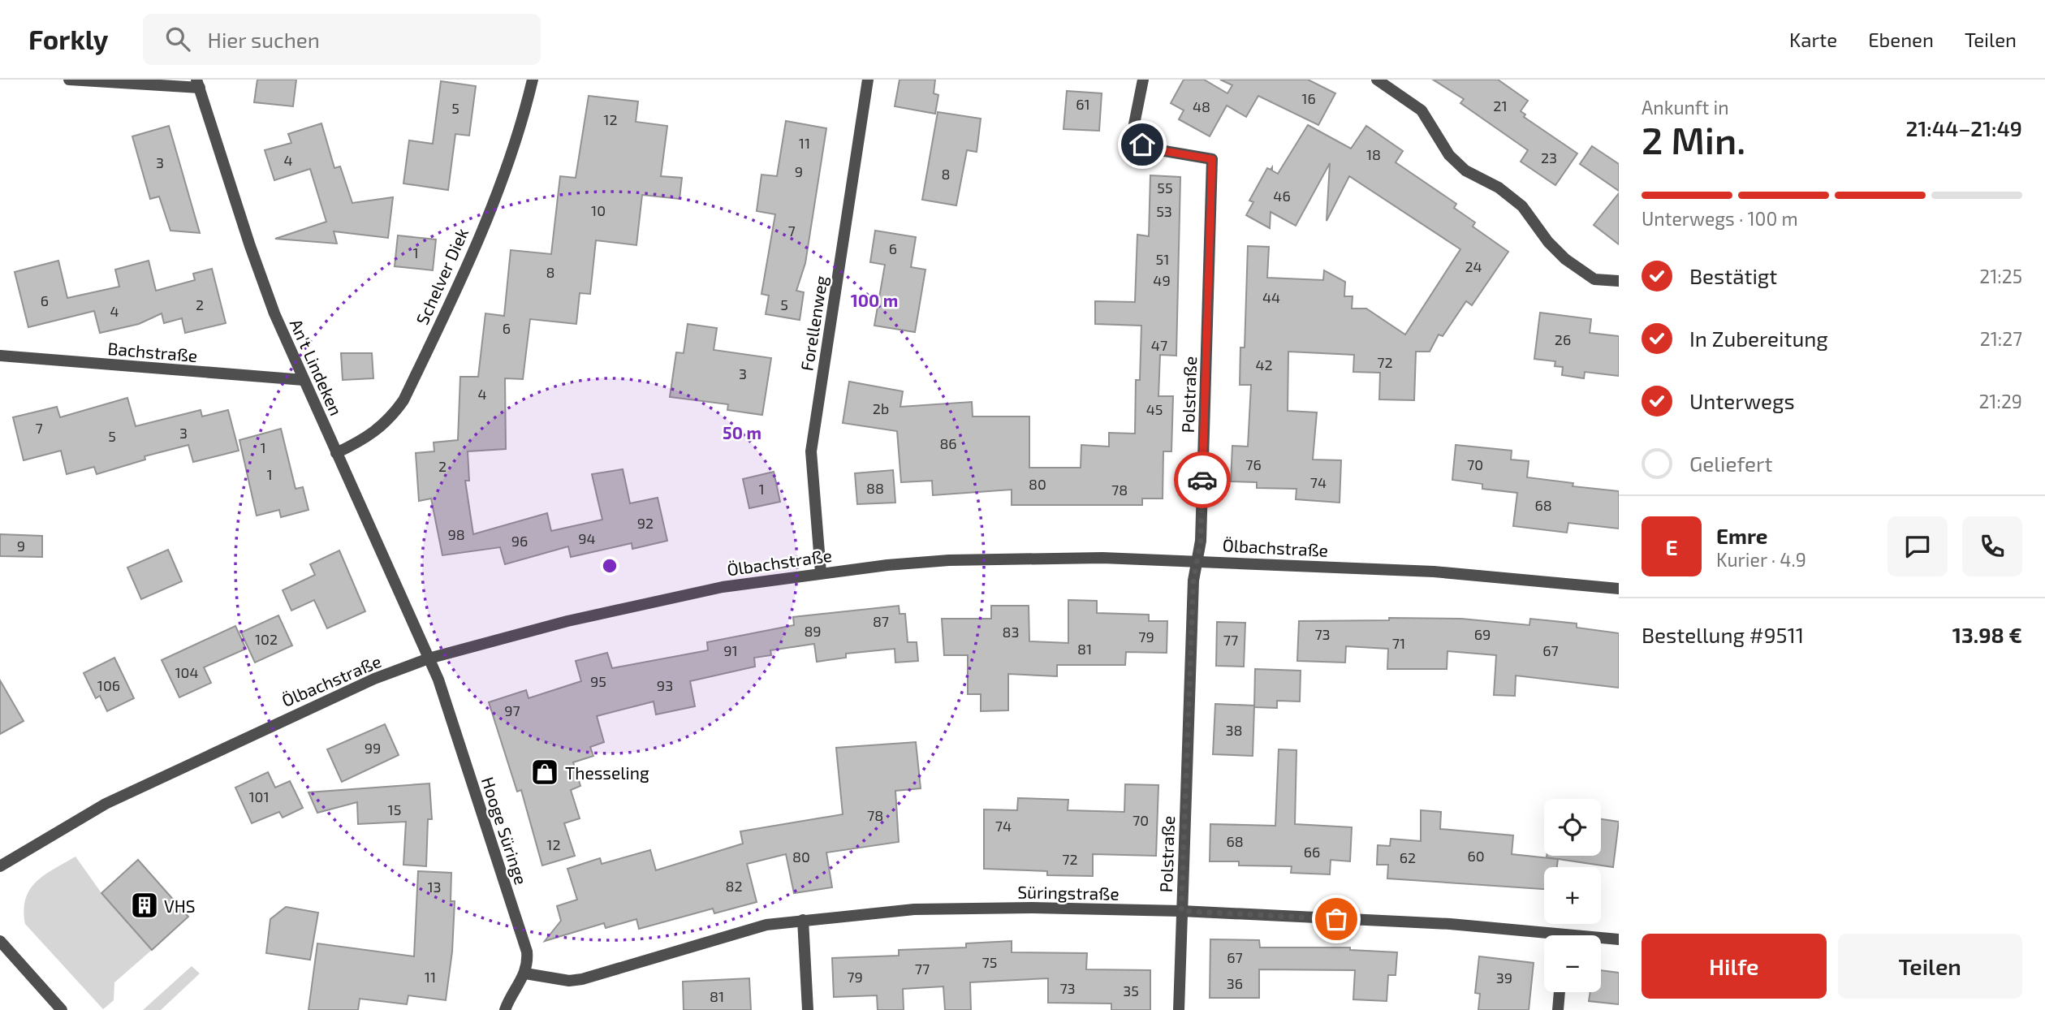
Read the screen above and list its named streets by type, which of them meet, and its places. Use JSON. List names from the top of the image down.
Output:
{
  "streets": {
    "street": [
      "Schelver Diek",
      "Forellenweg",
      "Bachstraße",
      "An't Lindeken",
      "Polstraße",
      "Ölbachstraße",
      "Hooge Süringe",
      "Süringstraße"
    ]
  },
  "crossings": [
    ["Schelver Diek", "An't Lindeken"],
    ["Forellenweg", "Ölbachstraße"],
    ["Bachstraße", "An't Lindeken"],
    ["An't Lindeken", "Ölbachstraße"],
    ["An't Lindeken", "Hooge Süringe"],
    ["Polstraße", "Ölbachstraße"],
    ["Polstraße", "Süringstraße"],
    ["Ölbachstraße", "Hooge Süringe"],
    ["Hooge Süringe", "Süringstraße"]
  ],
  "places": {
    "shop": ["Thesseling"],
    "building": ["VHS"]
  },
  "house_numbers": [
    "16",
    "61",
    "21",
    "48",
    "5",
    "12",
    "11",
    "18",
    "23",
    "4",
    "3",
    "9",
    "8",
    "55",
    "46",
    "10",
    "53",
    "7",
    "6",
    "1",
    "51",
    "24",
    "8",
    "49",
    "44",
    "6",
    "2",
    "5",
    "4",
    "6",
    "26",
    "47",
    "72",
    "42",
    "3",
    "4",
    "2b",
    "45",
    "7",
    "3",
    "5",
    "86",
    "1",
    "76",
    "70",
    "2",
    "1",
    "74",
    "80",
    "88",
    "1",
    "78",
    "68",
    "92",
    "98",
    "94",
    "96",
    "9",
    "87",
    "89",
    "83",
    "73",
    "69",
    "79",
    "102",
    "77",
    "71",
    "81",
    "91",
    "67",
    "104",
    "95",
    "106",
    "93",
    "97",
    "38",
    "99",
    "101",
    "15",
    "78",
    "70",
    "74",
    "68",
    "12",
    "66",
    "60",
    "80",
    "62",
    "72",
    "82",
    "13",
    "67",
    "75",
    "77",
    "11",
    "79",
    "39",
    "36",
    "73",
    "35",
    "81"
  ],
  "page": {
    "header": "Forkly",
    "search": "Hier suchen",
    "nav": ["Karte", "Ebenen", "Teilen"],
    "heading": ["2 Min.", "Ankunft in", "21:44–21:49"],
    "panel": [
      "Emre",
      "Kurier · 4.9",
      "Bestellung #9511",
      "13.98 €"
    ],
    "bar": "Unterwegs · 100 m",
    "list": [
      ["Bestätigt", "21:25"],
      ["In Zubereitung", "21:27"],
      ["Unterwegs", "21:29"],
      "Geliefert"
    ],
    "round": "E",
    "map_buttons": ["+", "−"],
    "buttons": ["Hilfe", "Teilen"]
  },
  "rings": ["100 m", "50 m"]
}
